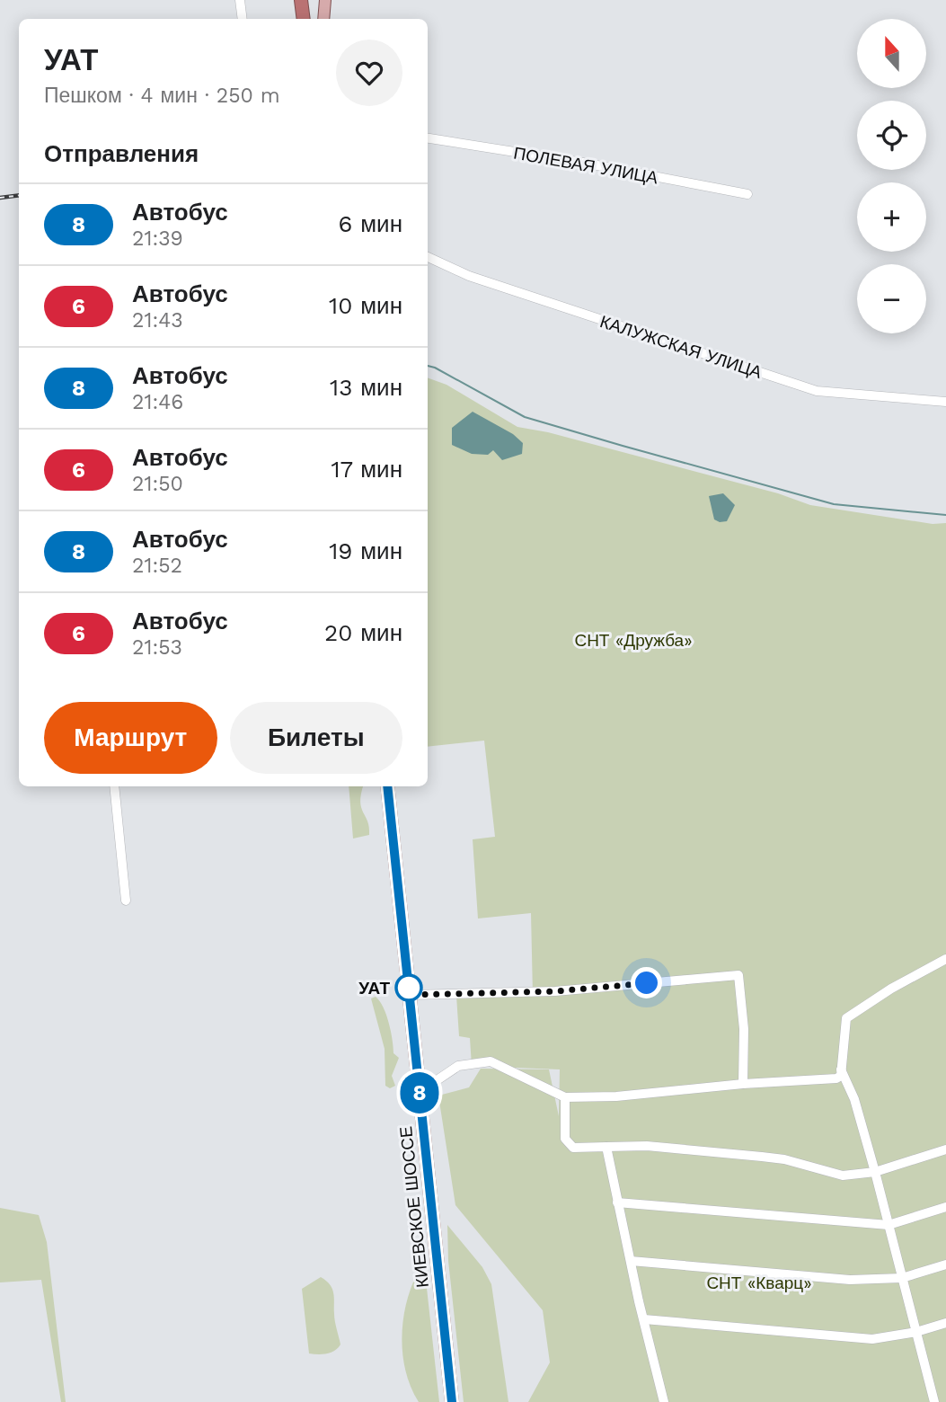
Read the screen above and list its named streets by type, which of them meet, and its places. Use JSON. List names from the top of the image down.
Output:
{
  "streets": {
    "highway": ["КИЕВСКОЕ ШОССЕ"],
    "street": ["ПОЛЕВАЯ УЛИЦА", "КАЛУЖСКАЯ УЛИЦА"]
  },
  "parks": ["СНТ «Дружба»", "СНТ «Кварц»"],
  "places": ["УАТ"],
  "lines": ["bus line 8"],
  "north": "top",
  "page": {
    "on_map": "8",
    "map_buttons": ["+", "−"],
    "heading": [
      ["УАТ", "Пешком · 4 мин · 250 m"],
      "Отправления"
    ],
    "list": [
      {
        "mark": "8",
        "name": "Автобус",
        "note": "21:39",
        "value": "6 мин"
      },
      {
        "mark": "6",
        "name": "Автобус",
        "note": "21:43",
        "value": "10 мин"
      },
      {
        "mark": "8",
        "name": "Автобус",
        "note": "21:46",
        "value": "13 мин"
      },
      {
        "mark": "6",
        "name": "Автобус",
        "note": "21:50",
        "value": "17 мин"
      },
      {
        "mark": "8",
        "name": "Автобус",
        "note": "21:52",
        "value": "19 мин"
      },
      {
        "mark": "6",
        "name": "Автобус",
        "note": "21:53",
        "value": "20 мин"
      }
    ],
    "buttons": ["Маршрут", "Билеты"]
  }
}
